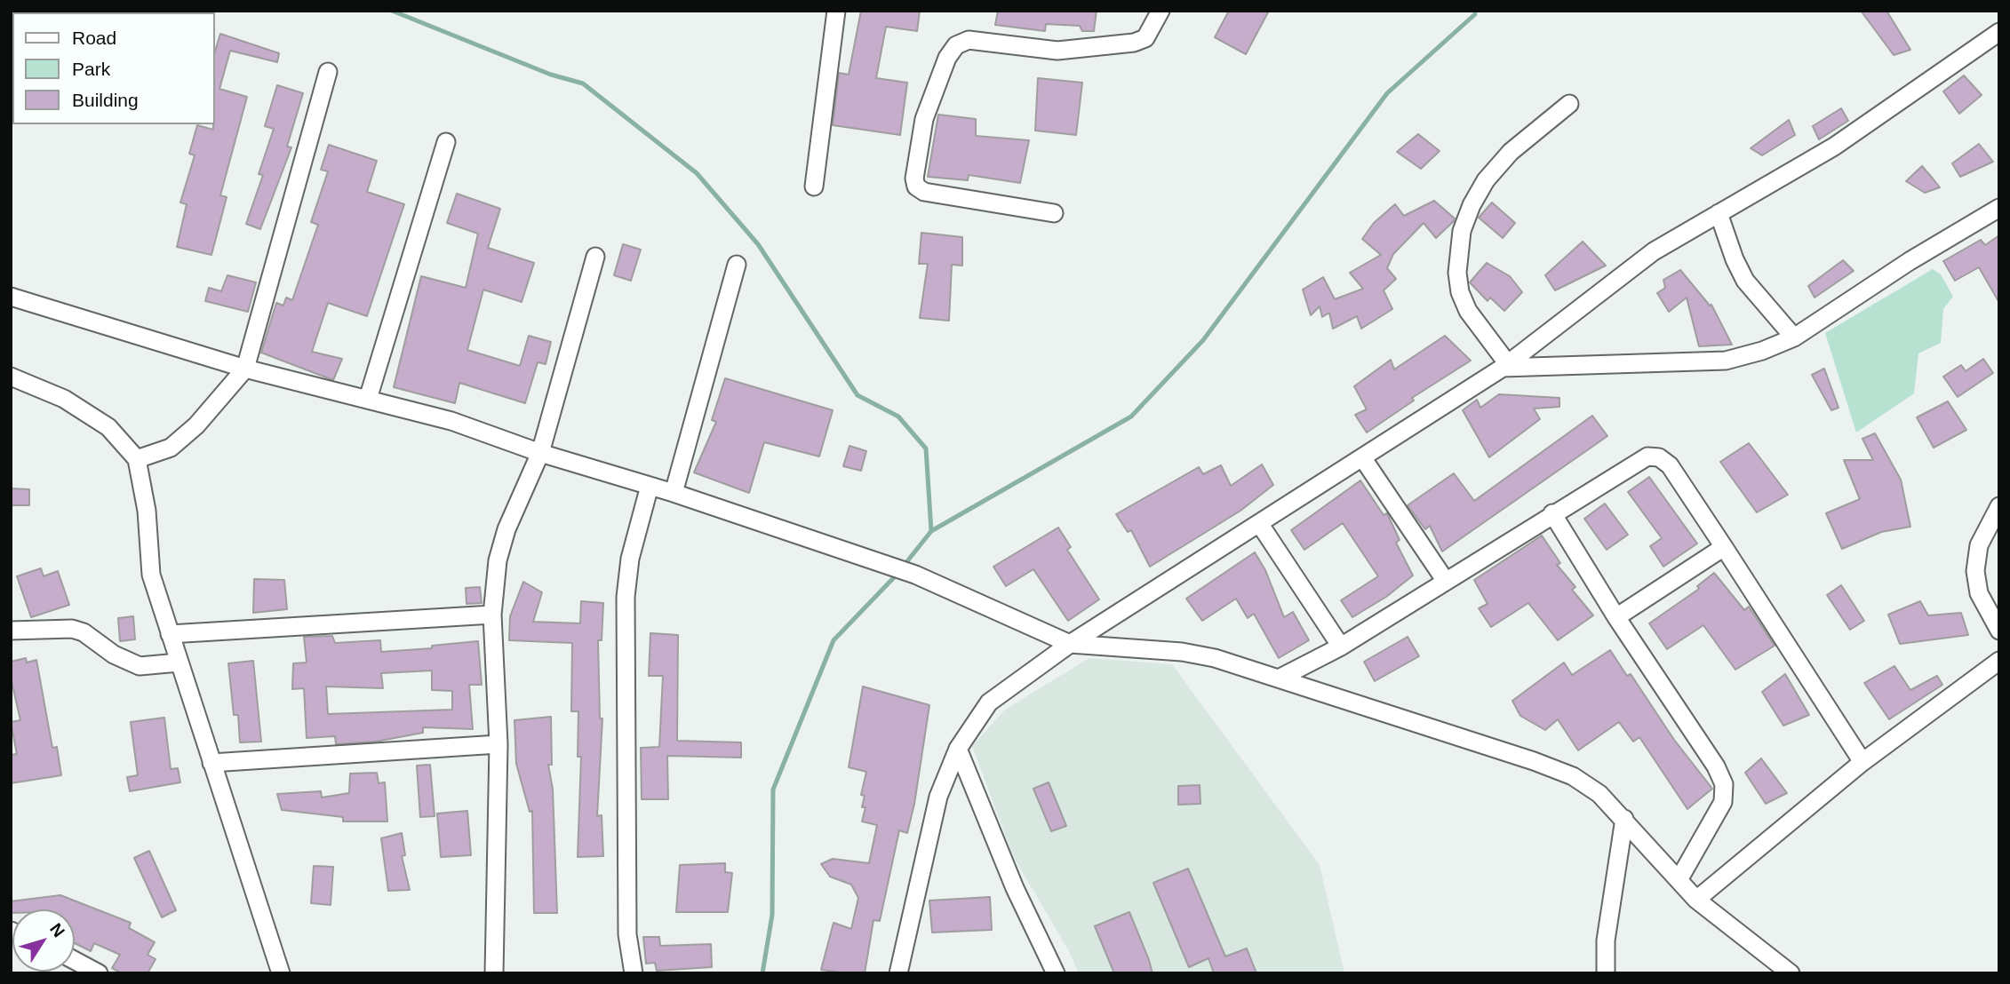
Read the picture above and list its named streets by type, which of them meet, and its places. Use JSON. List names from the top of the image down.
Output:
{
  "legend": ["Road", "Park", "Building"],
  "north": "top right"
}
